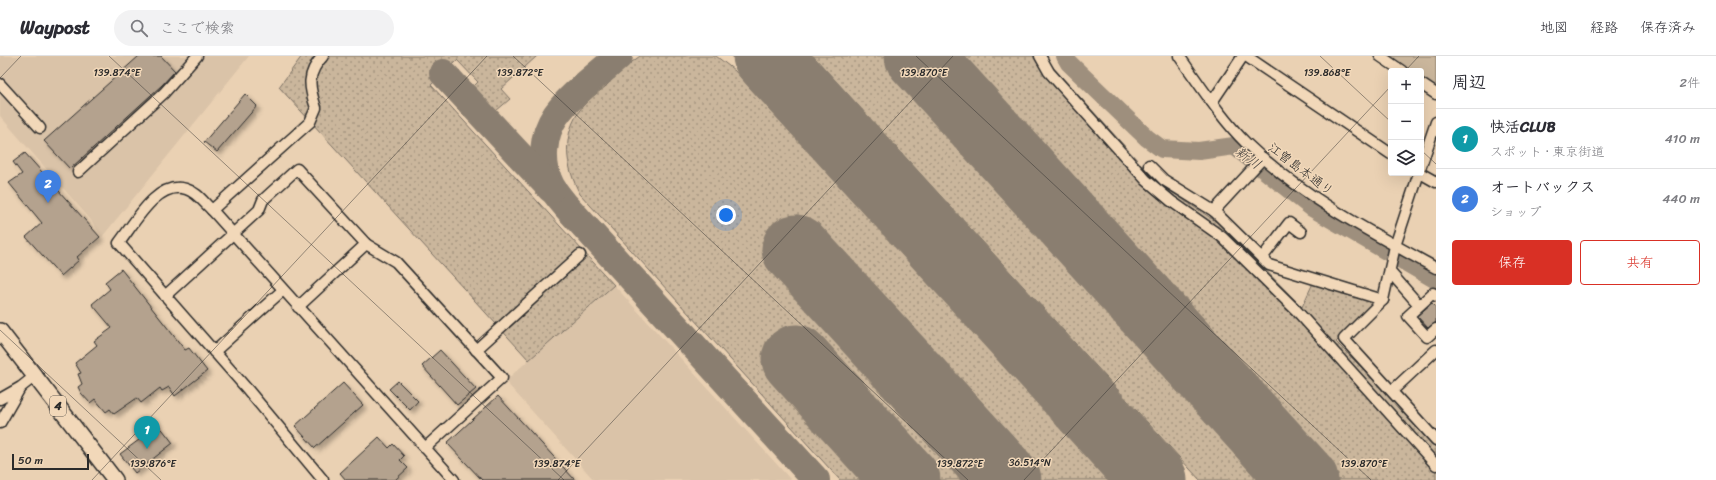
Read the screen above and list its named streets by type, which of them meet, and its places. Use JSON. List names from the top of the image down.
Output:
{
  "streets": {
    "highway": ["4"],
    "street": ["江曽島本通り"]
  },
  "water": ["新川"],
  "scale_bar": "50 m",
  "page": {
    "header": "Waypost",
    "search": "ここで検索",
    "nav": ["地図", "経路", "保存済み"],
    "heading": ["周辺", "2件"],
    "map_buttons": ["+", "−"],
    "list": [
      {
        "mark": "1",
        "name": "快活CLUB",
        "note": "スポット · 東京街道",
        "value": "410 m"
      },
      {
        "mark": "2",
        "name": "オートバックス",
        "note": "ショップ",
        "value": "440 m"
      }
    ],
    "pins": ["2", "1"],
    "buttons": ["保存", "共有"],
    "scale": "50 m"
  },
  "coordinates": [
    "139.874°E",
    "139.872°E",
    "139.870°E",
    "139.868°E",
    "36.514°N",
    "139.876°E"
  ]
}
